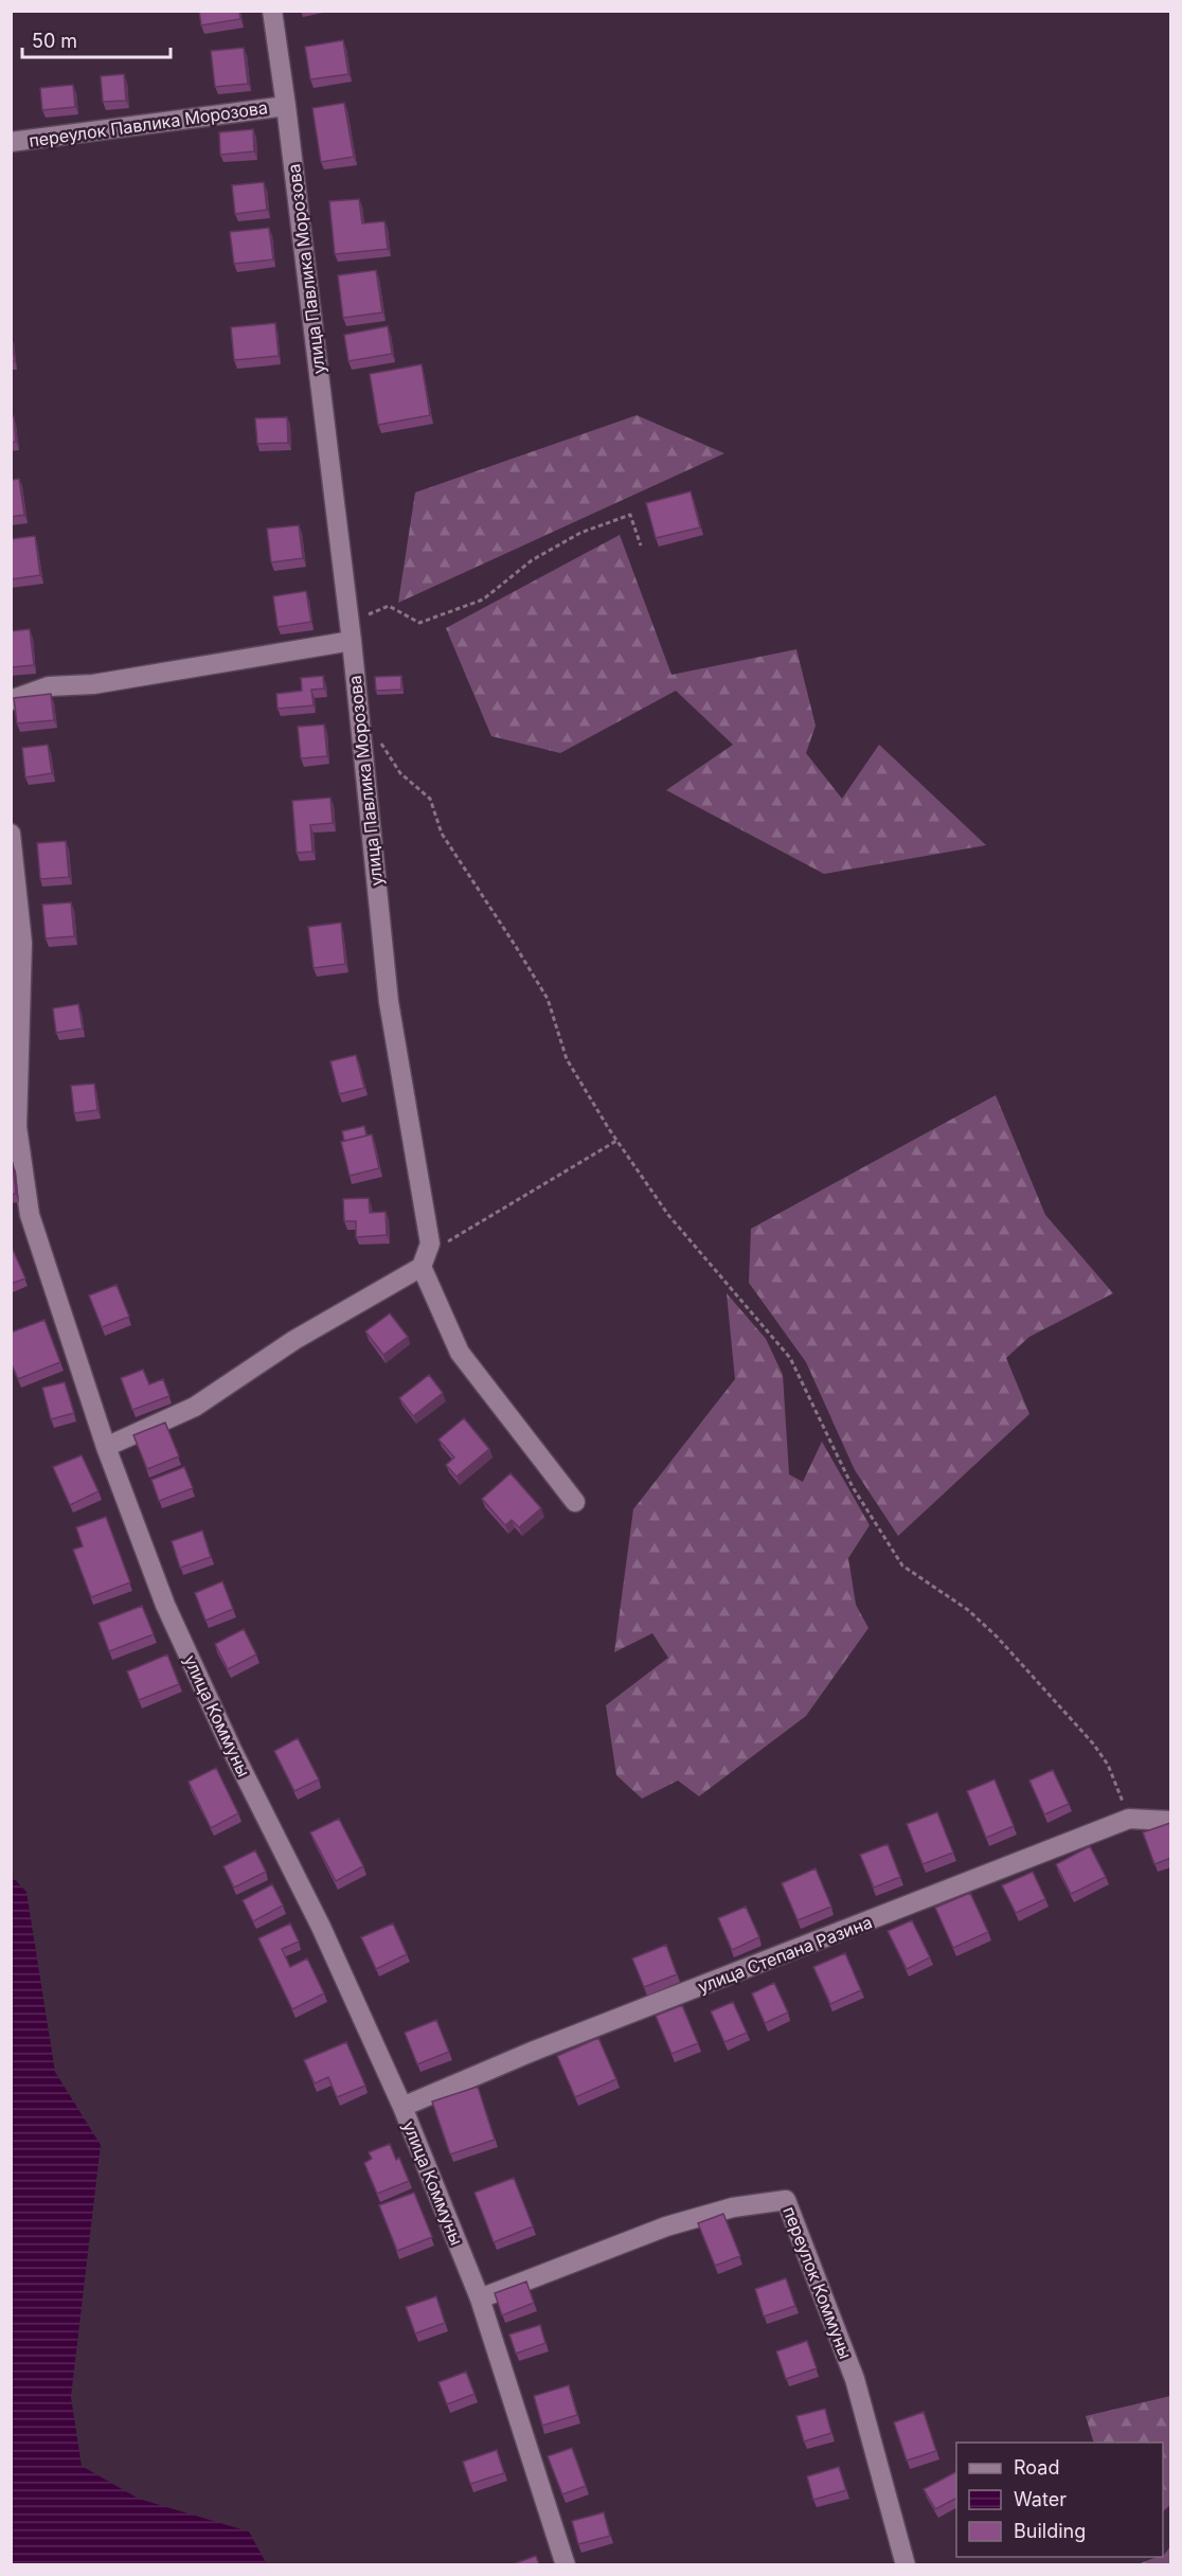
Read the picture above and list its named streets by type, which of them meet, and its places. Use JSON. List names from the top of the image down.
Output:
{
  "streets": {
    "street": [
      "переулок Павлика Морозова",
      "улица Павлика Морозова",
      "улица Коммуны",
      "улица Степана Разина",
      "переулок Коммуны"
    ]
  },
  "crossings": [
    ["переулок Павлика Морозова", "улица Павлика Морозова"],
    ["улица Коммуны", "улица Степана Разина"],
    ["улица Коммуны", "переулок Коммуны"]
  ],
  "legend": ["Road", "Water", "Building"],
  "scale_bar": "50 m"
}
